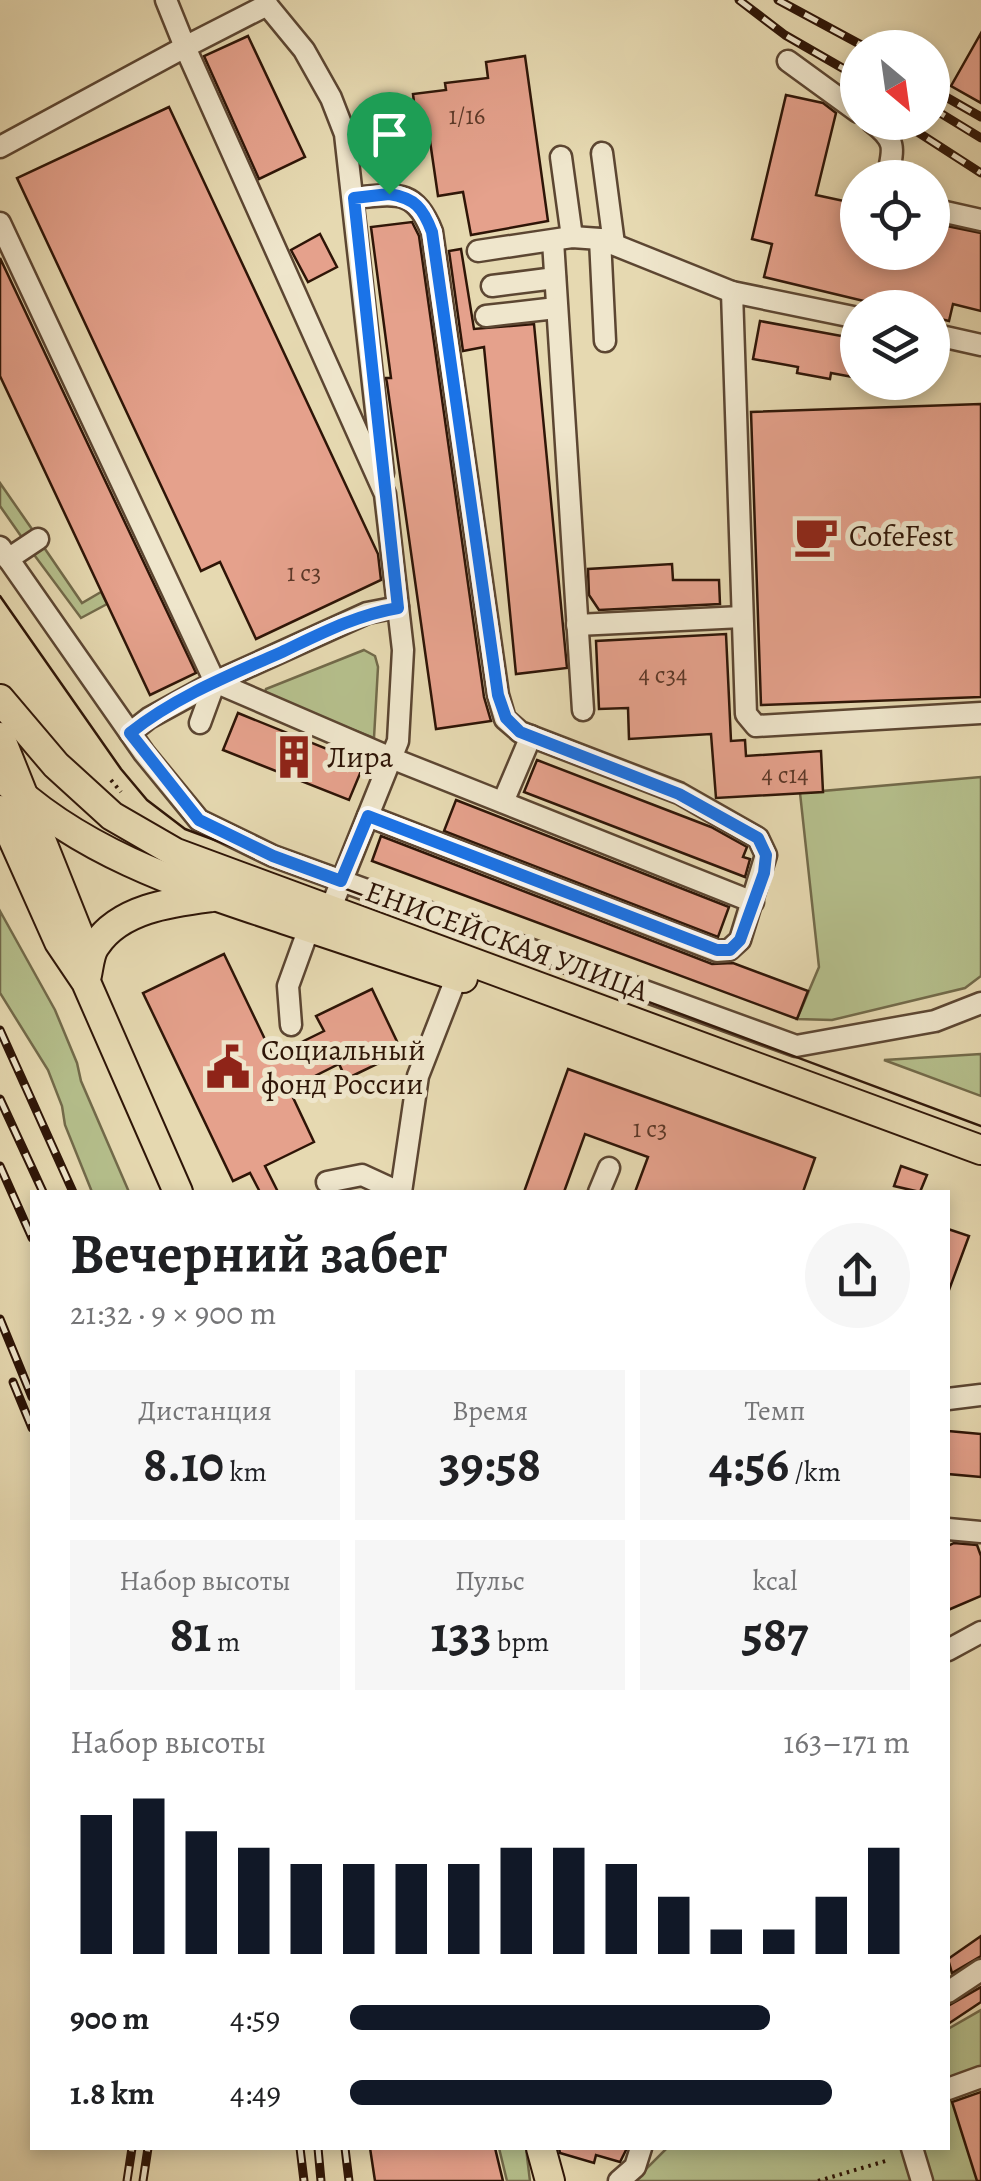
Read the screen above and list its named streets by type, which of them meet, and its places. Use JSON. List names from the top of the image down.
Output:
{
  "streets": {
    "main road": ["ЕНИСЕЙСКАЯ УЛИЦА"]
  },
  "places": {
    "cafe": ["CofeFest"],
    "building": ["Лира"],
    "public building": ["Социальный фонд России"]
  },
  "house_numbers": [
    "1/16",
    "1 с3",
    "4 с34",
    "4 с14",
    "1 с3"
  ],
  "north": "bottom right",
  "page": {
    "heading": ["Вечерний забег", "21:32 · 9 × 900 m"],
    "stats": [
      ["Дистанция", "8.10 km"],
      ["Время", "39:58"],
      ["Темп", "4:56 /km"],
      ["Набор высоты", "81 m"],
      ["Пульс", "133 bpm"],
      ["kcal", "587"]
    ],
    "chart": ["Набор высоты", "163–171 m"],
    "list": [
      {
        "name": "900 m",
        "note": "4:59"
      },
      {
        "name": "1.8 km",
        "note": "4:49"
      }
    ]
  }
}
